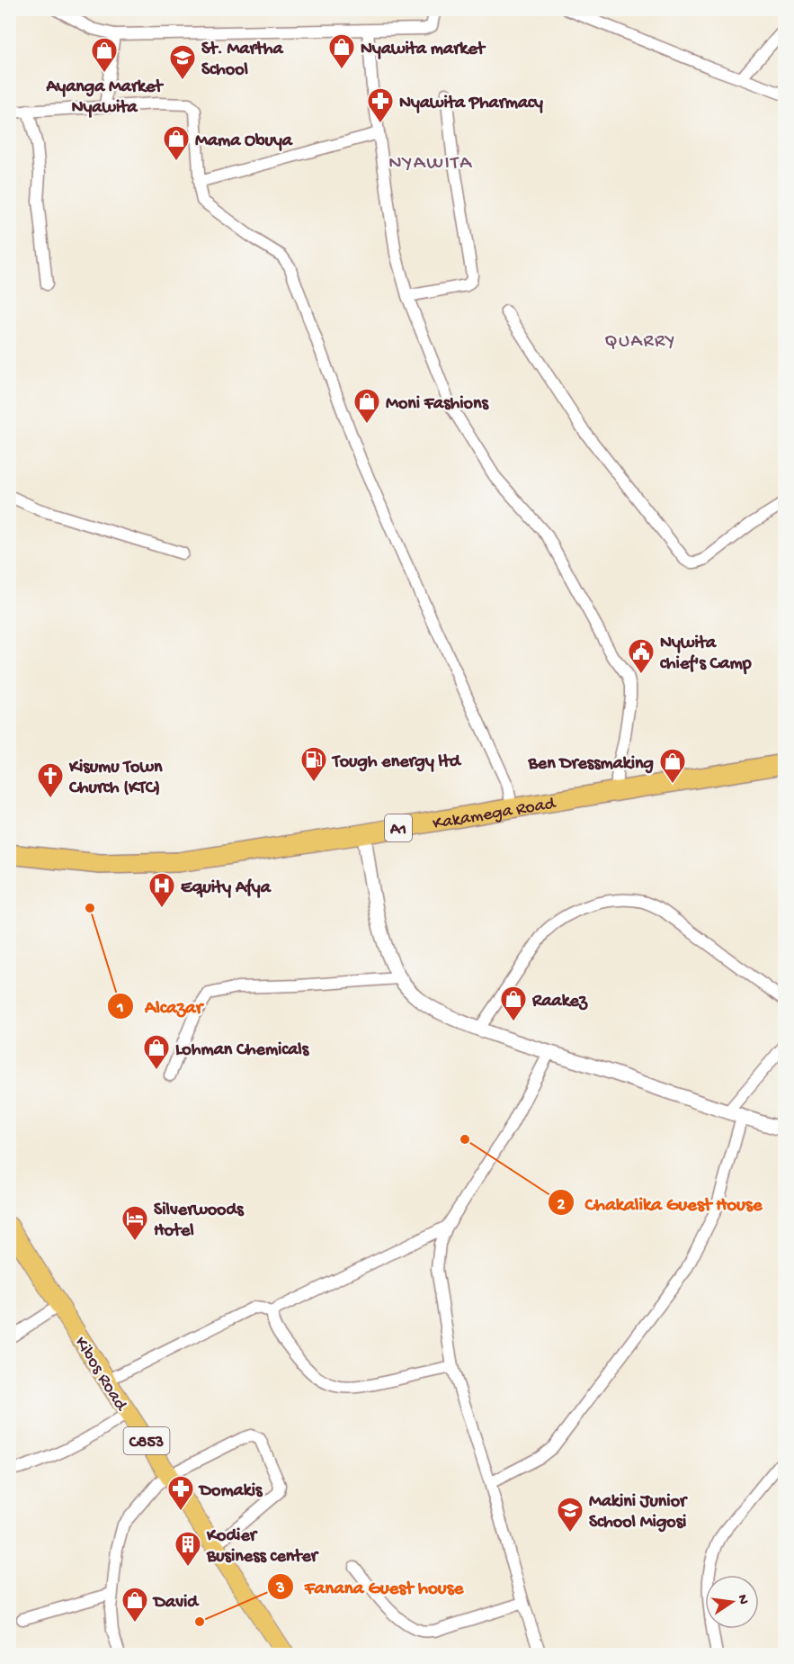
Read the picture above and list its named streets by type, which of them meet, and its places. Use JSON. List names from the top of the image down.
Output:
{
  "streets": {
    "highway": ["Kakamega Road", "A1"],
    "main road": ["Kibos Road", "C853"]
  },
  "districts": ["NYAWITA", "QUARRY"],
  "places": {
    "shop": [
      "Nyawita market",
      "Ayanga Market Nyawita",
      "Mama Obuya",
      "Moni Fashions",
      "Ben Dressmaking",
      "Raakez",
      "Lohman Chemicals",
      "David"
    ],
    "school or university": ["St. Martha School", "Makini Junior School Migosi"],
    "pharmacy": ["Nyawita Pharmacy", "Domakis"],
    "public building": ["Nywita chief's Camp"],
    "fuel station": ["Tough energy ltd"],
    "church": ["Kisumu Town Church (KTC)"],
    "other": ["Alcazar", "Chakalika Guest House", "Fanana Guest house"],
    "hospital": ["Equity Afya"],
    "hotel": ["Silverwoods Hotel"],
    "building": ["Kodier Business center"]
  },
  "north": "right"
}
